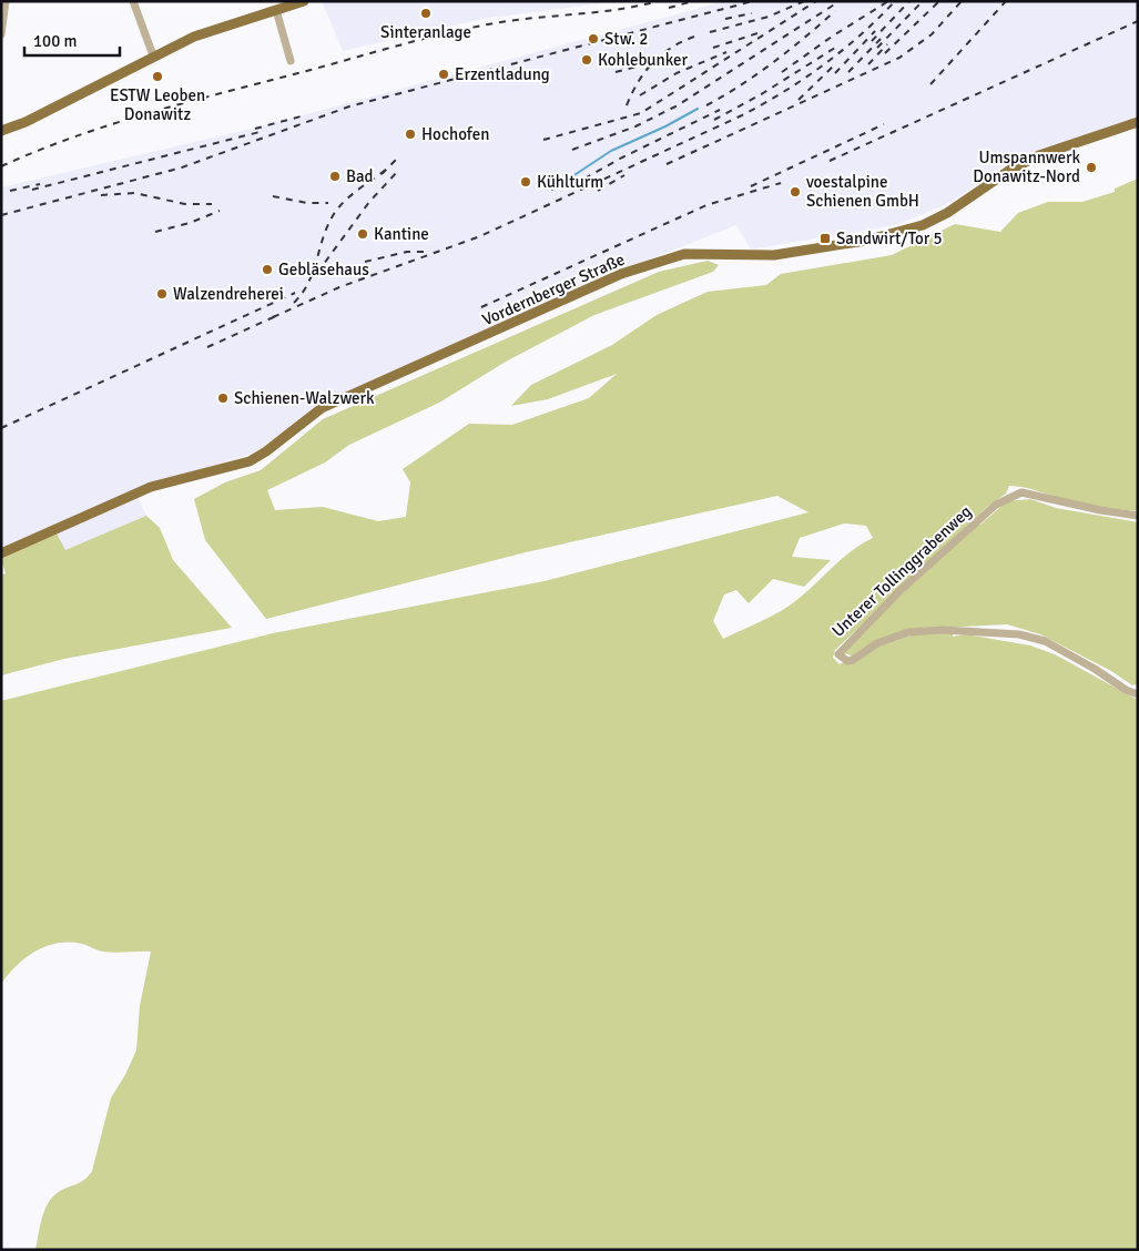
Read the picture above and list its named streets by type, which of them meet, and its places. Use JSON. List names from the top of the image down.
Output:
{
  "streets": {
    "main road": ["Vordernberger Straße"],
    "street": ["Unterer Tollinggrabenweg"]
  },
  "places": {
    "other": [
      "Sinteranlage",
      "Stw. 2",
      "Kohlebunker",
      "Erzentladung",
      "ESTW Leoben Donawitz",
      "Hochofen",
      "Umspannwerk Donawitz-Nord",
      "Bad",
      "Kühlturm",
      "voestalpine Schienen GmbH",
      "Kantine",
      "Gebläsehaus",
      "Walzendreherei",
      "Schienen-Walzwerk"
    ],
    "transit": ["Sandwirt/Tor 5"]
  },
  "scale_bar": "100 m"
}
